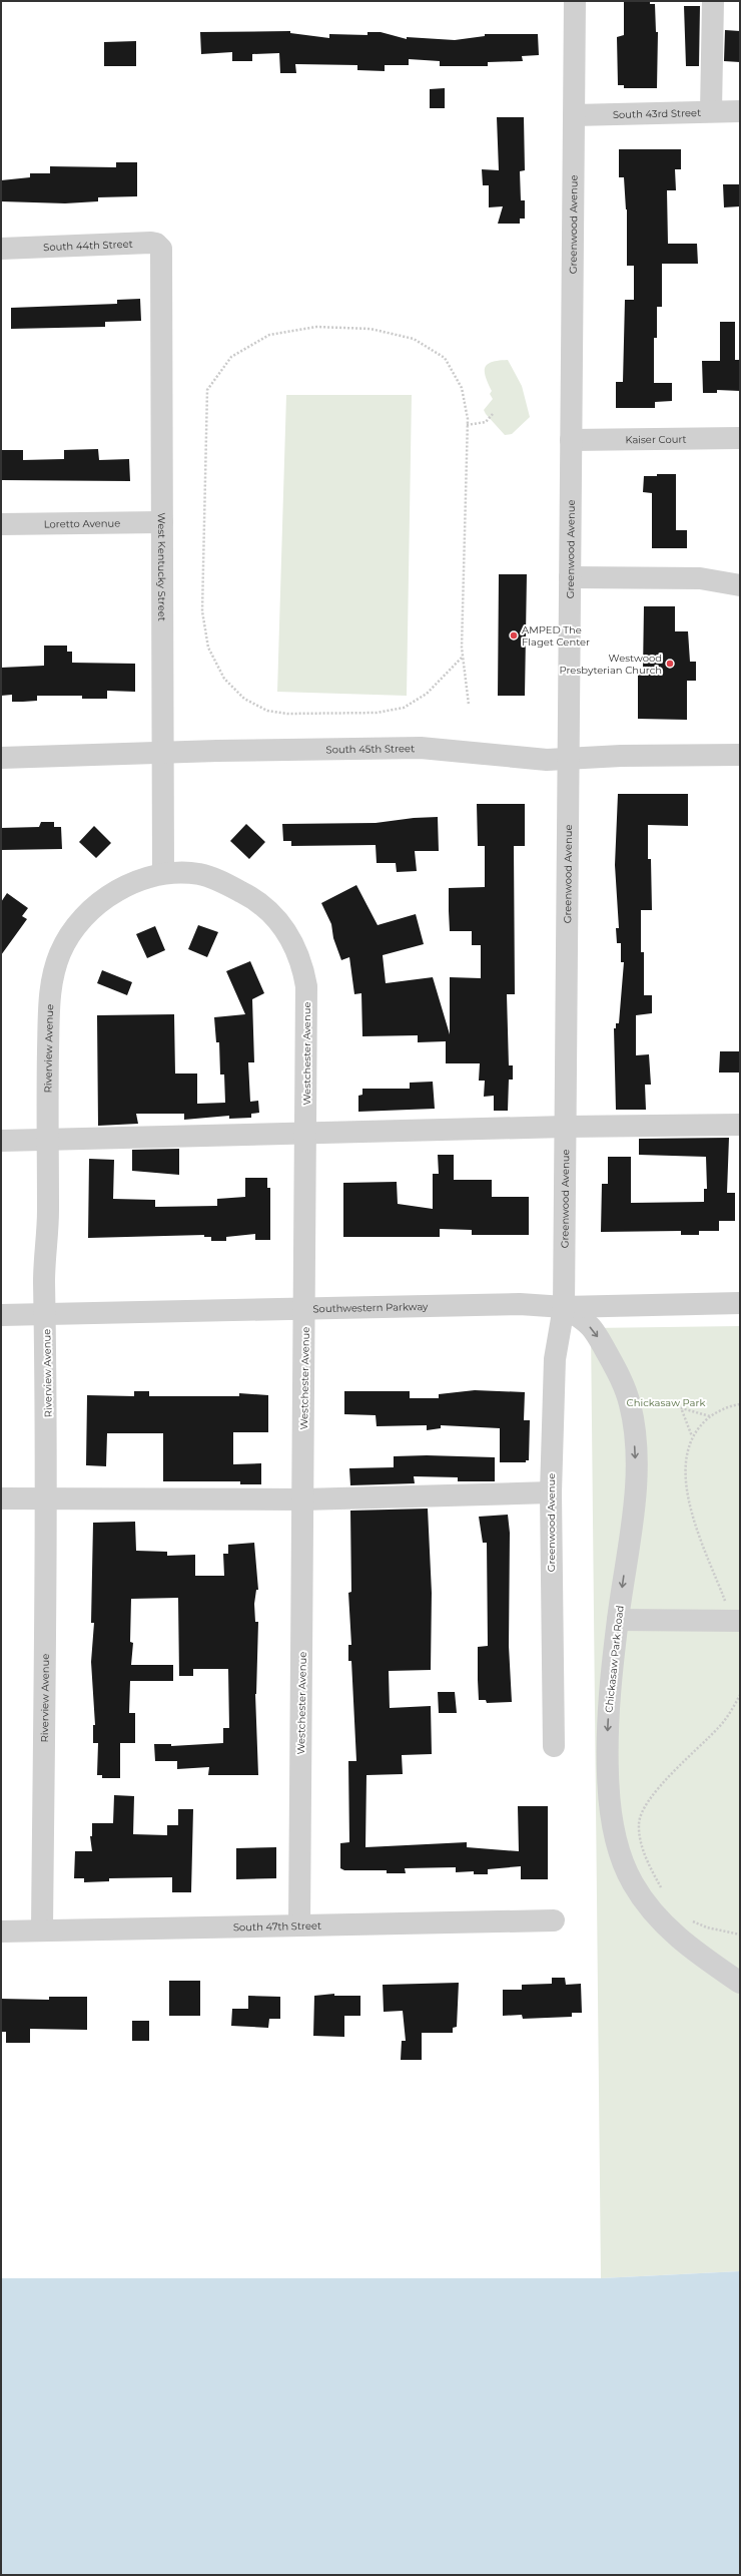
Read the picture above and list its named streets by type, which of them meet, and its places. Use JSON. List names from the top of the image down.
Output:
{
  "streets": {
    "street": [
      "South 43rd Street",
      "Greenwood Avenue",
      "South 44th Street",
      "Kaiser Court",
      "Loretto Avenue",
      "West Kentucky Street",
      "South 45th Street",
      "Riverview Avenue",
      "Westchester Avenue",
      "Southwestern Parkway",
      "Chickasaw Park Road",
      "South 47th Street"
    ]
  },
  "crossings": [
    ["South 43rd Street", "Greenwood Avenue"],
    ["Greenwood Avenue", "Kaiser Court"],
    ["Greenwood Avenue", "South 45th Street"],
    ["Greenwood Avenue", "Southwestern Parkway"],
    ["Greenwood Avenue", "Chickasaw Park Road"],
    ["South 44th Street", "West Kentucky Street"],
    ["Loretto Avenue", "West Kentucky Street"],
    ["West Kentucky Street", "South 45th Street"],
    ["West Kentucky Street", "Riverview Avenue"],
    ["West Kentucky Street", "Westchester Avenue"],
    ["Riverview Avenue", "Westchester Avenue"],
    ["Riverview Avenue", "Southwestern Parkway"],
    ["Riverview Avenue", "South 47th Street"],
    ["Westchester Avenue", "Southwestern Parkway"],
    ["Westchester Avenue", "South 47th Street"],
    ["Southwestern Parkway", "Chickasaw Park Road"]
  ],
  "one_way": ["Chickasaw Park Road"],
  "parks": ["Chickasaw Park"],
  "places": ["AMPED The Flaget Center", "Westwood Presbyterian Church"]
}
